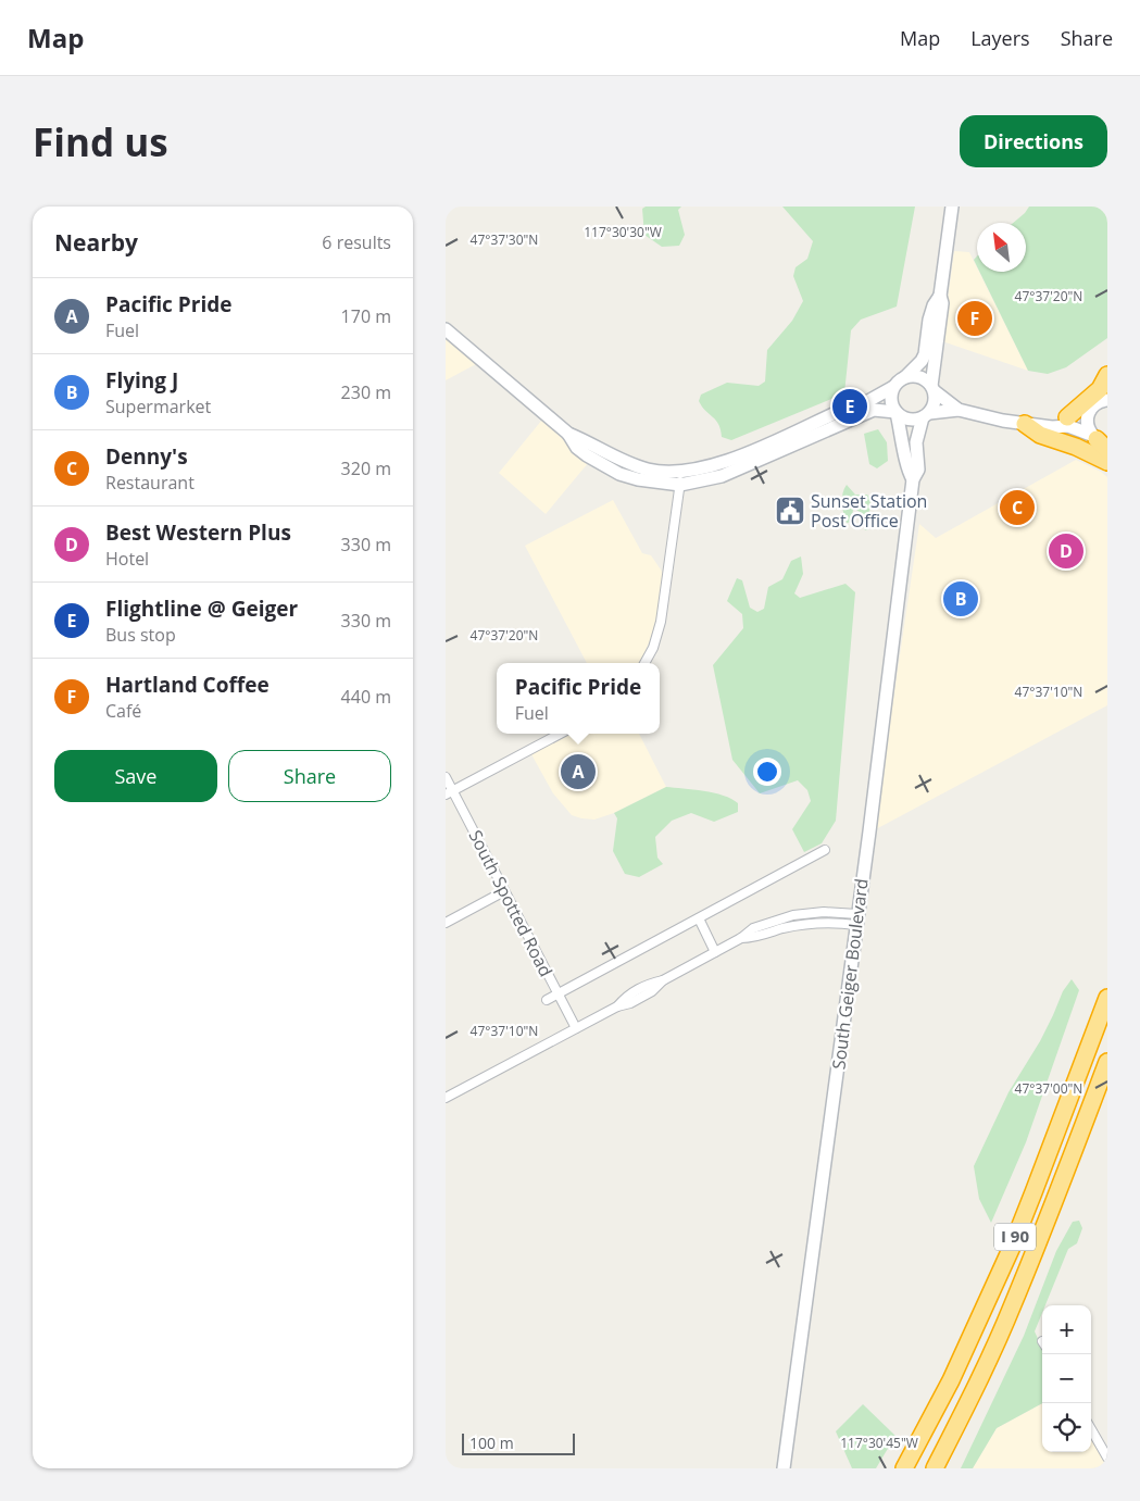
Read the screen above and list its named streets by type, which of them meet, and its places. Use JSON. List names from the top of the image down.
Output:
{
  "streets": {
    "highway": ["I 90"],
    "street": ["South Spotted Road", "South Geiger Boulevard"]
  },
  "places": {
    "public building": ["Sunset Station Post Office"]
  },
  "scale_bar": "100 m",
  "north": "top left",
  "page": {
    "header": "Map",
    "nav": ["Map", "Layers", "Share"],
    "buttons": [
      "Directions",
      ["Save", "Share"]
    ],
    "title": "Find us",
    "heading": ["Nearby", "6 results"],
    "list": [
      {
        "mark": "A",
        "name": "Pacific Pride",
        "note": "Fuel",
        "value": "170 m"
      },
      {
        "mark": "B",
        "name": "Flying J",
        "note": "Supermarket",
        "value": "230 m"
      },
      {
        "mark": "C",
        "name": "Denny's",
        "note": "Restaurant",
        "value": "320 m"
      },
      {
        "mark": "D",
        "name": "Best Western Plus",
        "note": "Hotel",
        "value": "330 m"
      },
      {
        "mark": "E",
        "name": "Flightline @ Geiger",
        "note": "Bus stop",
        "value": "330 m"
      },
      {
        "mark": "F",
        "name": "Hartland Coffee",
        "note": "Café",
        "value": "440 m"
      }
    ],
    "pins": [
      "F",
      "E",
      "C",
      "D",
      "B",
      "A"
    ],
    "popup": ["Pacific Pride", "Fuel"],
    "map_buttons": ["+", "−"],
    "scale": "100 m"
  },
  "coordinates": [
    "117°30'30\"W",
    "47°37'30\"N",
    "47°37'20\"N",
    "47°37'10\"N",
    "47°37'00\"N",
    "117°30'45\"W"
  ]
}
